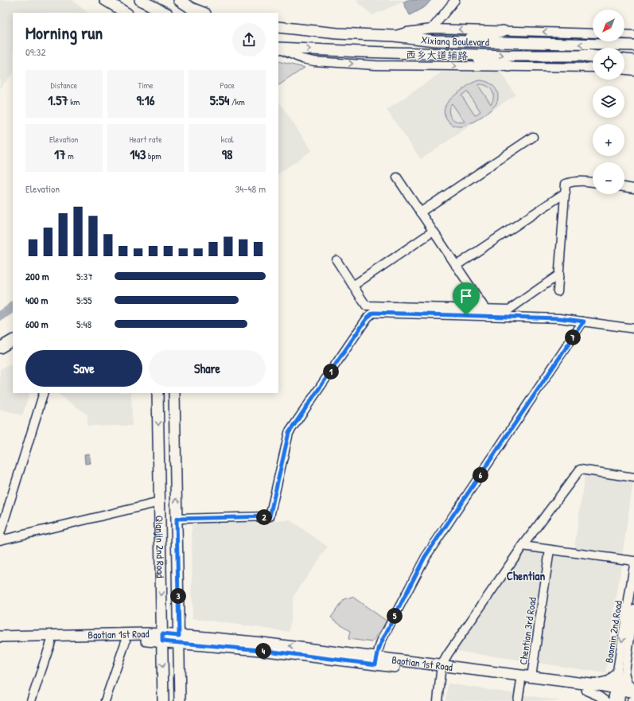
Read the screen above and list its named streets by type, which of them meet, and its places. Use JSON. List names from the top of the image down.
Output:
{
  "streets": {
    "main road": ["Xixiang Boulevard", "Qianjin 2nd Road", "Baotian 1st Road"],
    "street": ["西乡大道辅路", "Chentian 3rd Road", "Baomin 2nd Road"]
  },
  "crossings": [
    ["Qianjin 2nd Road", "Baotian 1st Road"],
    ["Chentian 3rd Road", "Baotian 1st Road"],
    ["Baomin 2nd Road", "Baotian 1st Road"]
  ],
  "districts": ["Chentian"],
  "north": "bottom left",
  "page": {
    "map_buttons": ["+", "−"],
    "heading": ["Morning run", "09:32"],
    "stats": [
      ["Distance", "1.57 km"],
      ["Time", "9:16"],
      ["Pace", "5:54 /km"],
      ["Elevation", "17 m"],
      ["Heart rate", "143 bpm"],
      ["kcal", "98"]
    ],
    "chart": ["Elevation", "34–48 m"],
    "list": [
      {
        "name": "200 m",
        "note": "5:37"
      },
      {
        "name": "400 m",
        "note": "5:55"
      },
      {
        "name": "600 m",
        "note": "5:48"
      }
    ],
    "pins": [
      "7",
      "1",
      "6",
      "2",
      "3",
      "5",
      "4"
    ],
    "buttons": ["Save", "Share"]
  }
}
